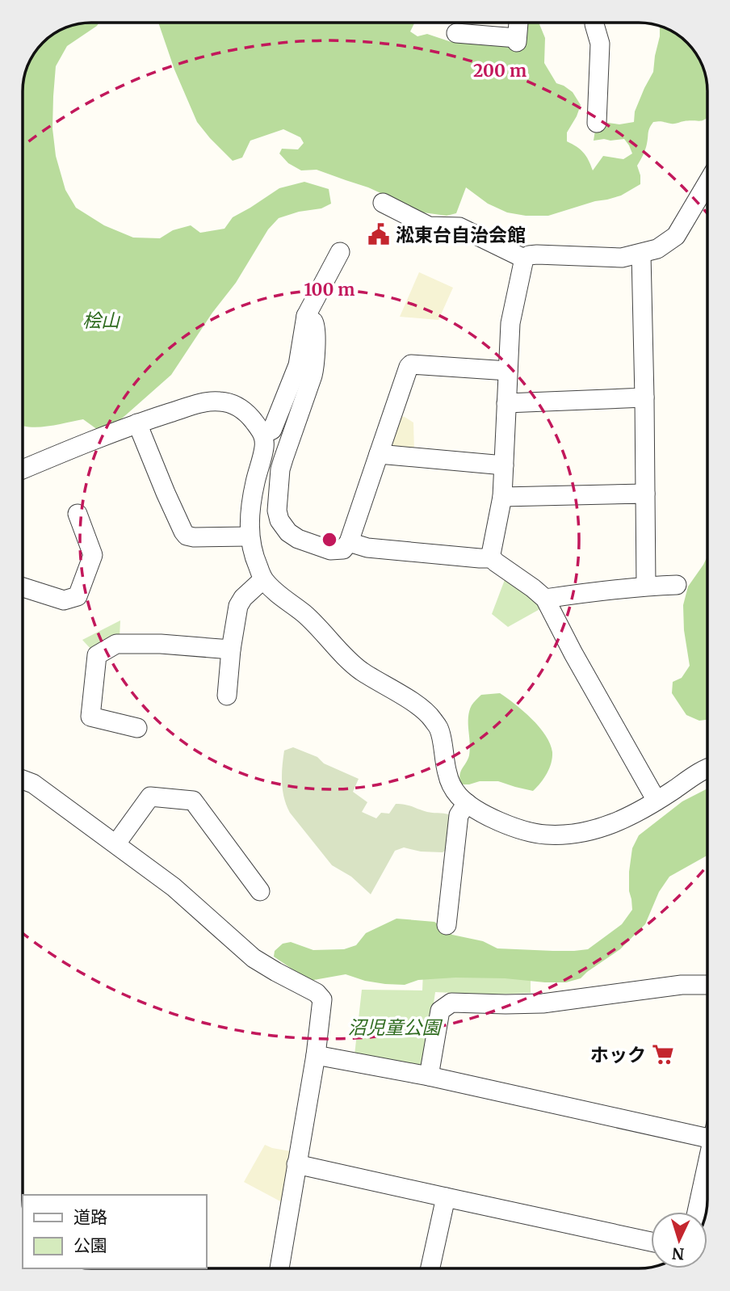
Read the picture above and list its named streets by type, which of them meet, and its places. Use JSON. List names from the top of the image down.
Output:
{
  "parks": ["桧山", "沼児童公園"],
  "places": {
    "public building": ["淞東台自治会館"],
    "supermarket": ["ホック"]
  },
  "legend": ["道路", "公園"],
  "north": "bottom",
  "rings": ["200 m", "100 m"]
}
